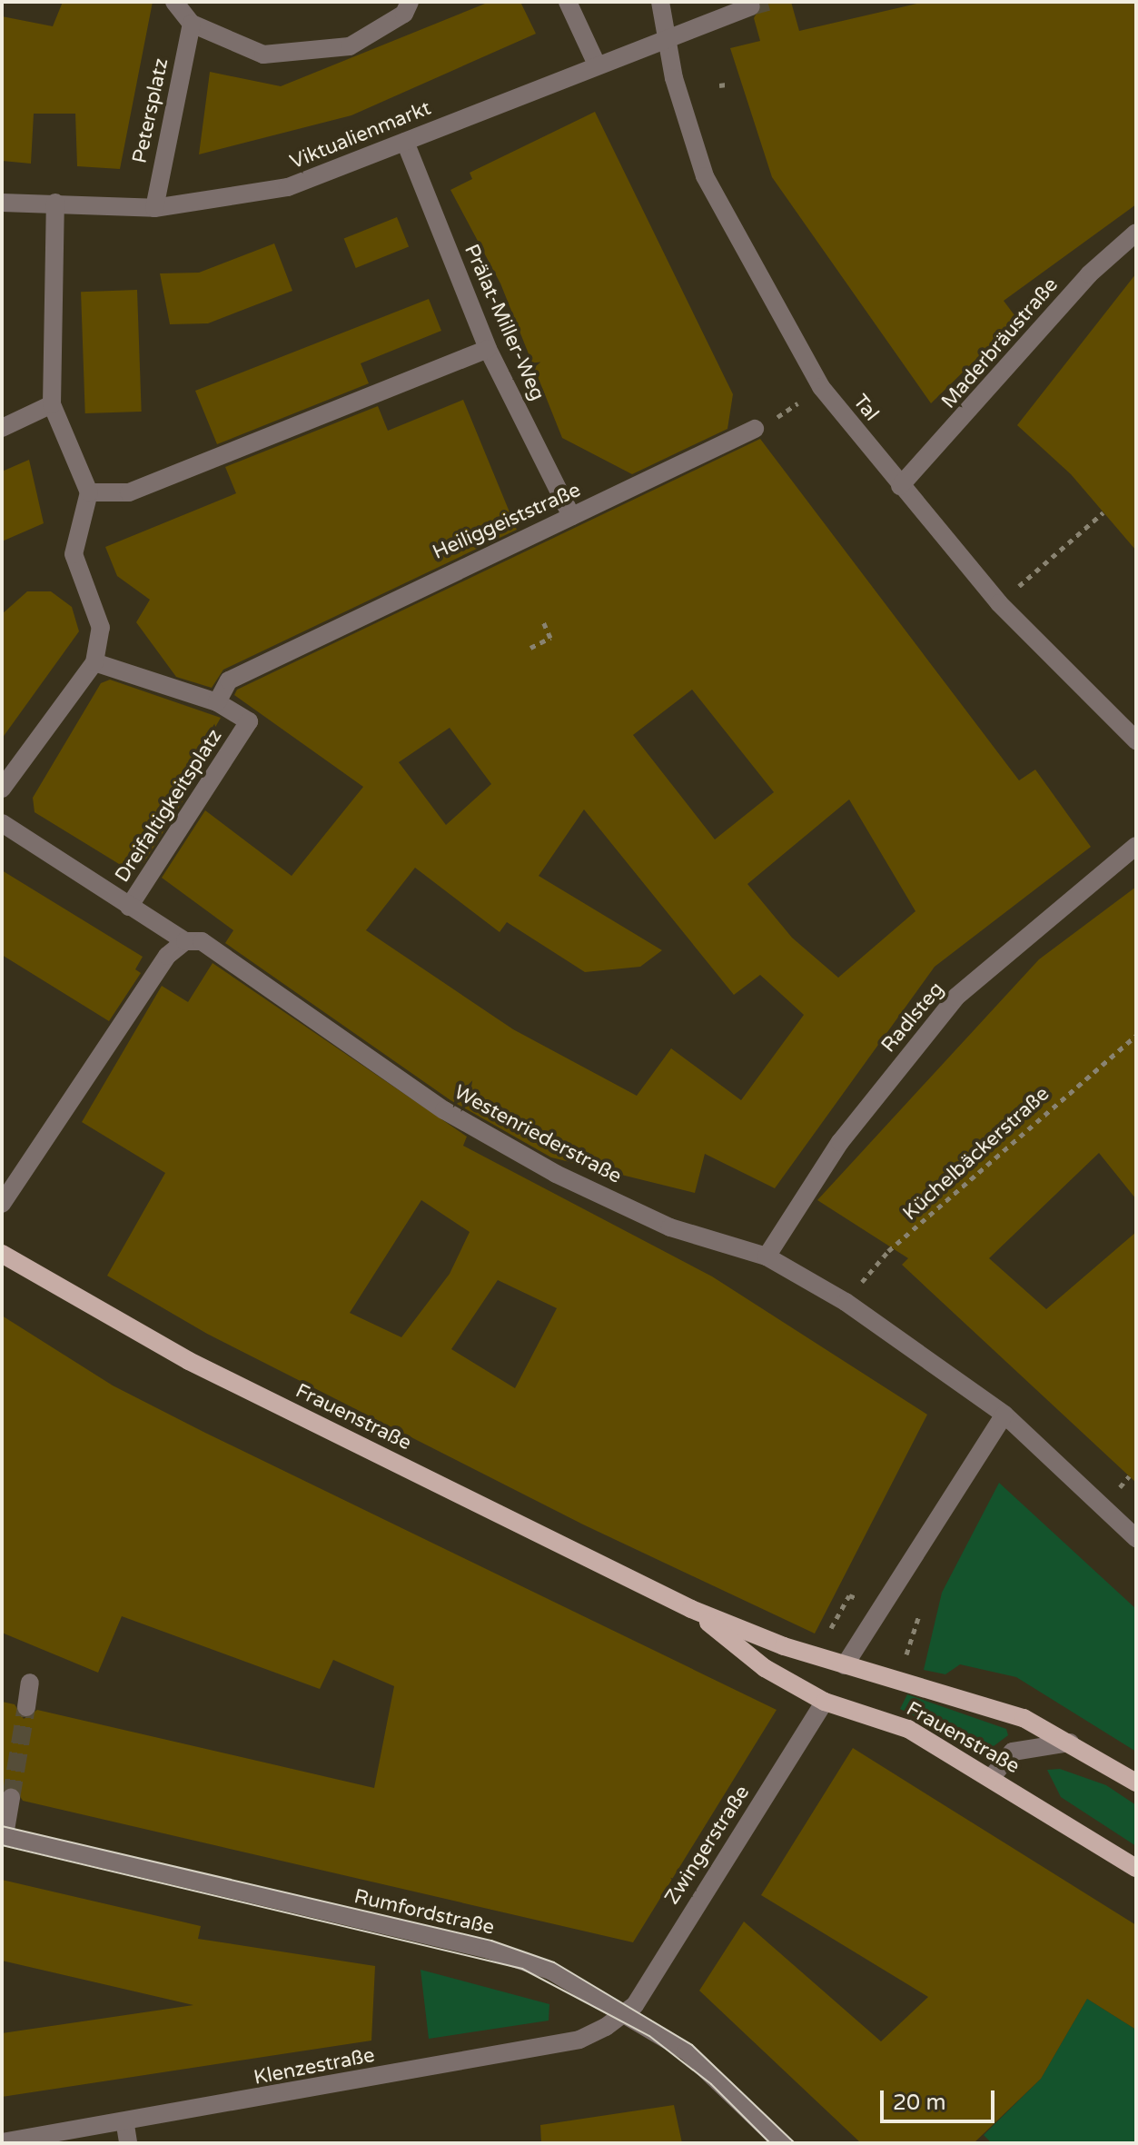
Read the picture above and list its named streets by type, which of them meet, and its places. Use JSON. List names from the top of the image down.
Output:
{
  "streets": {
    "main road": ["Frauenstraße"],
    "street": [
      "Petersplatz",
      "Viktualienmarkt",
      "Prälat-Miller-Weg",
      "Maderbräustraße",
      "Tal",
      "Heiliggeiststraße",
      "Dreifaltigkeitsplatz",
      "Radlsteg",
      "Westenriederstraße",
      "Zwingerstraße",
      "Rumfordstraße",
      "Klenzestraße"
    ],
    "path": ["Küchelbäckerstraße"]
  },
  "crossings": [
    ["Petersplatz", "Viktualienmarkt"],
    ["Viktualienmarkt", "Prälat-Miller-Weg"],
    ["Viktualienmarkt", "Tal"],
    ["Prälat-Miller-Weg", "Heiliggeiststraße"],
    ["Maderbräustraße", "Tal"],
    ["Heiliggeiststraße", "Dreifaltigkeitsplatz"],
    ["Radlsteg", "Westenriederstraße"],
    ["Westenriederstraße", "Küchelbäckerstraße"],
    ["Frauenstraße", "Zwingerstraße"],
    ["Zwingerstraße", "Rumfordstraße"],
    ["Zwingerstraße", "Klenzestraße"],
    ["Rumfordstraße", "Klenzestraße"]
  ],
  "scale_bar": "20 m"
}
